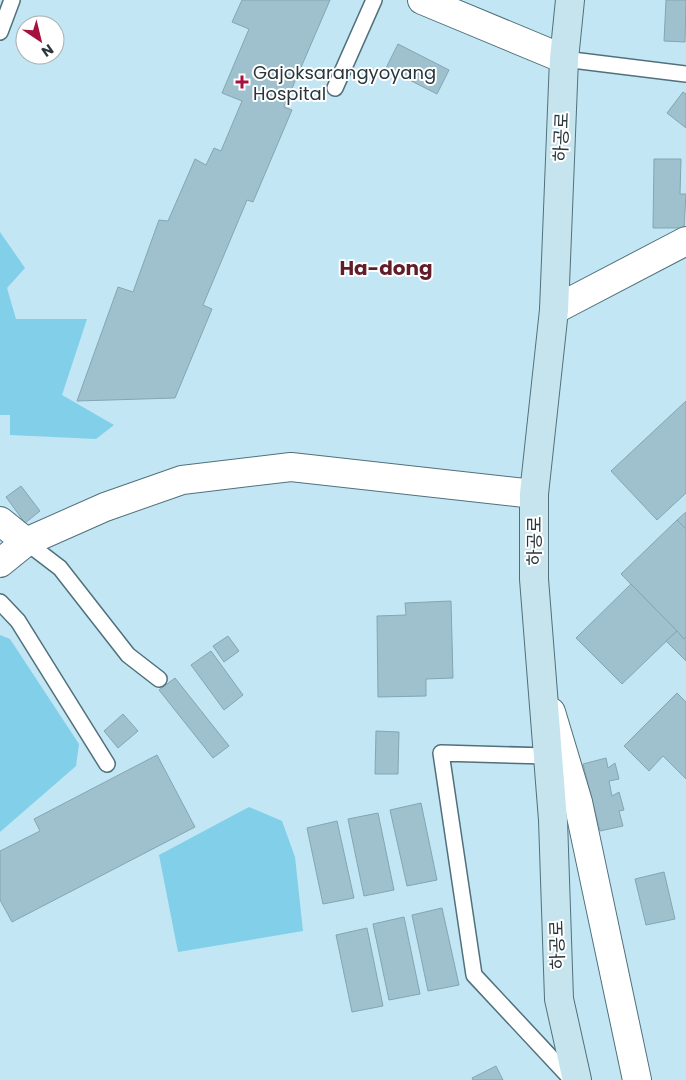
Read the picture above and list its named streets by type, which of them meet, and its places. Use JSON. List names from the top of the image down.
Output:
{
  "streets": {
    "main road": ["하공로"]
  },
  "districts": ["Ha-dong"],
  "places": {
    "health": ["Gajoksarangyoyang Hospital"]
  },
  "north": "bottom right"
}
